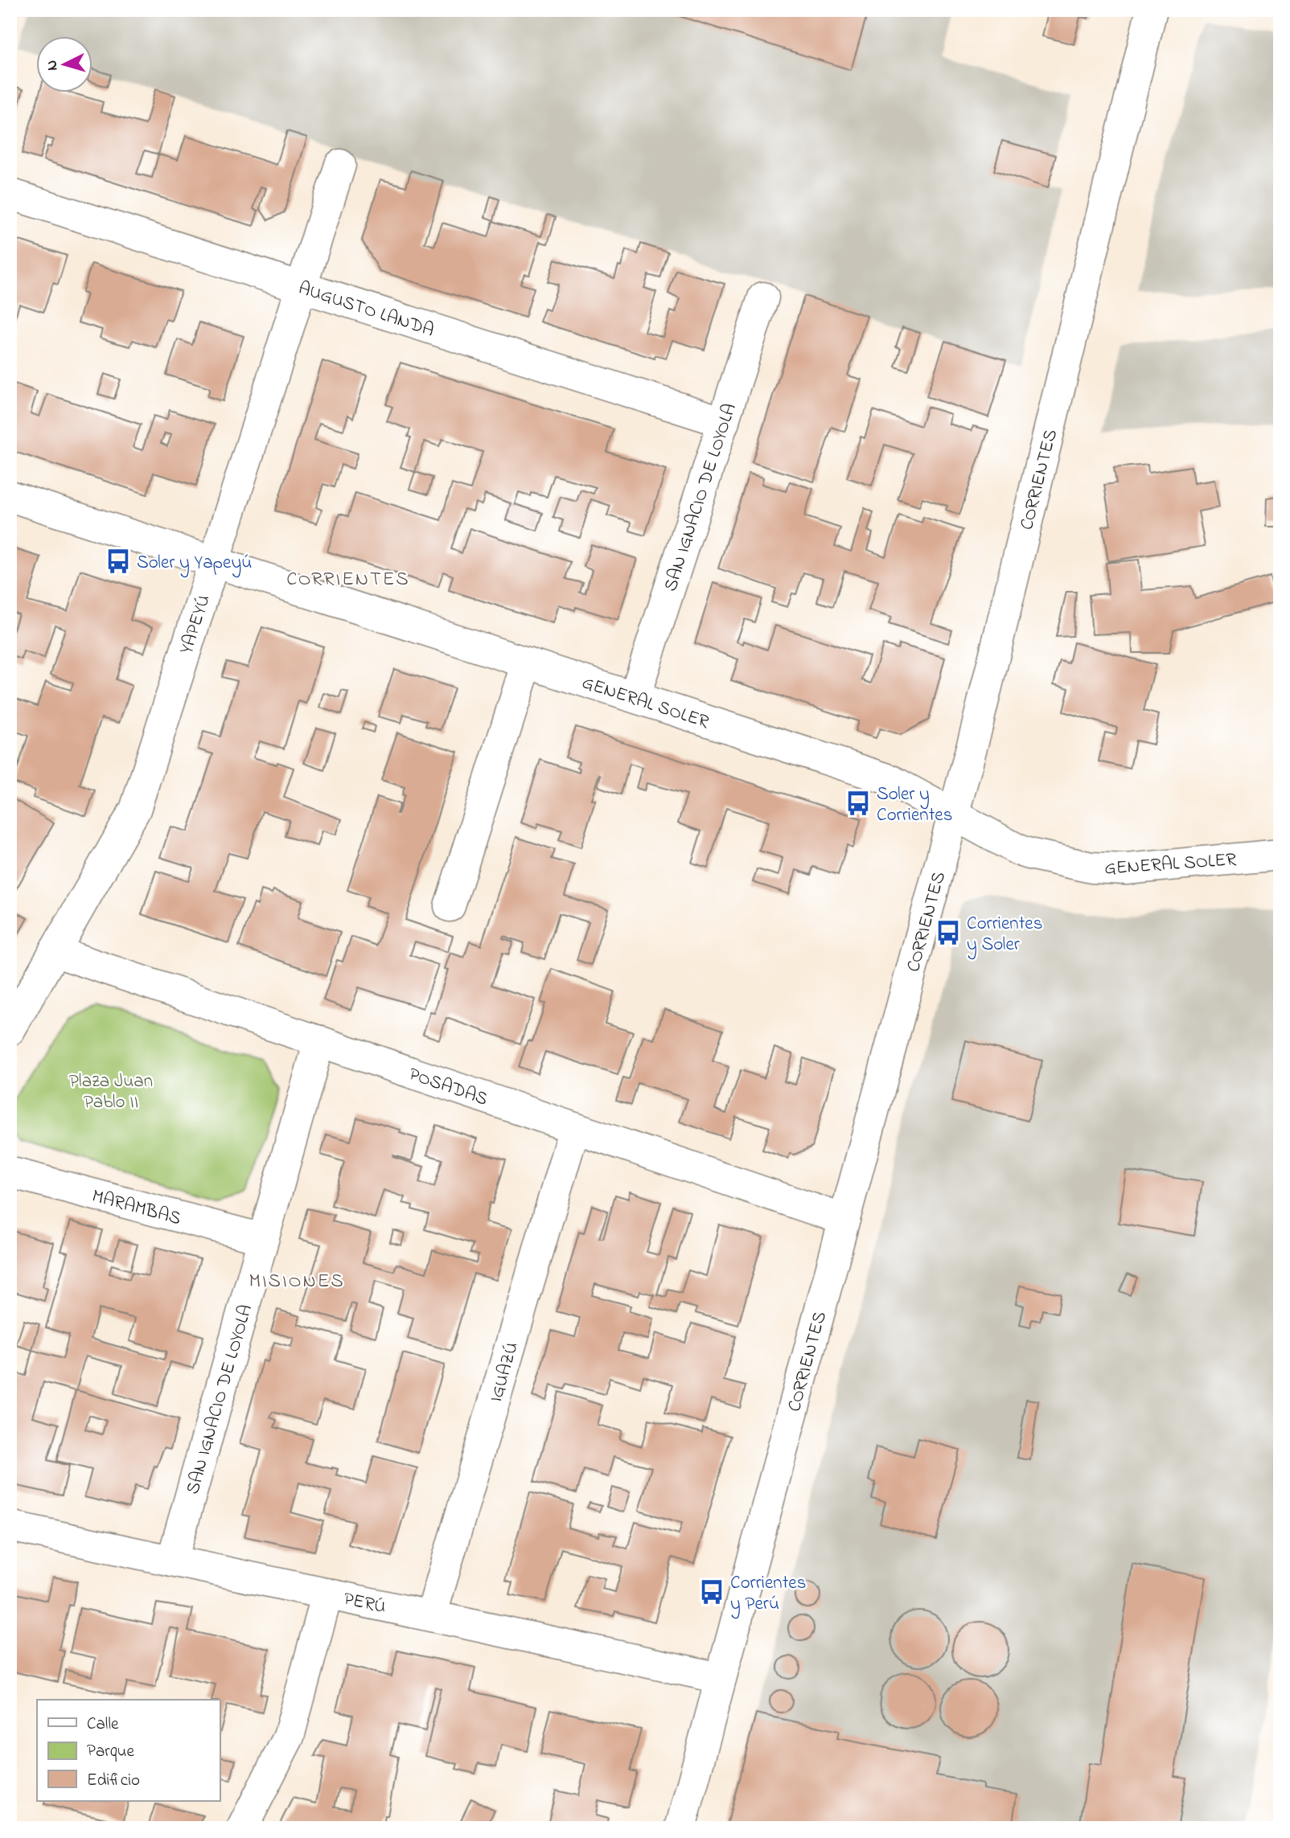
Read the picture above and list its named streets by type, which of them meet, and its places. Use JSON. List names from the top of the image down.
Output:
{
  "streets": {
    "street": [
      "AUGUSTO LANDA",
      "CORRIENTES",
      "SAN IGNACIO DE LOYOLA",
      "YAPEYÚ",
      "GENERAL SOLER",
      "POSADAS",
      "MARAMBAS",
      "IGUAZÚ",
      "PERÚ"
    ]
  },
  "crossings": [
    ["AUGUSTO LANDA", "SAN IGNACIO DE LOYOLA"],
    ["AUGUSTO LANDA", "YAPEYÚ"],
    ["CORRIENTES", "GENERAL SOLER"],
    ["CORRIENTES", "POSADAS"],
    ["CORRIENTES", "PERÚ"],
    ["SAN IGNACIO DE LOYOLA", "GENERAL SOLER"],
    ["SAN IGNACIO DE LOYOLA", "POSADAS"],
    ["SAN IGNACIO DE LOYOLA", "MARAMBAS"],
    ["SAN IGNACIO DE LOYOLA", "PERÚ"],
    ["YAPEYÚ", "GENERAL SOLER"],
    ["YAPEYÚ", "POSADAS"],
    ["POSADAS", "IGUAZÚ"],
    ["IGUAZÚ", "PERÚ"]
  ],
  "districts": ["CORRIENTES", "MISIONES"],
  "parks": ["Plaza Juan Pablo II"],
  "places": {
    "bus stop": [
      "Soler y Yapeyú",
      "Soler y Corrientes",
      "Corrientes y Soler",
      "Corrientes y Perú"
    ]
  },
  "legend": ["Calle", "Parque", "Edificio"],
  "north": "left"
}
